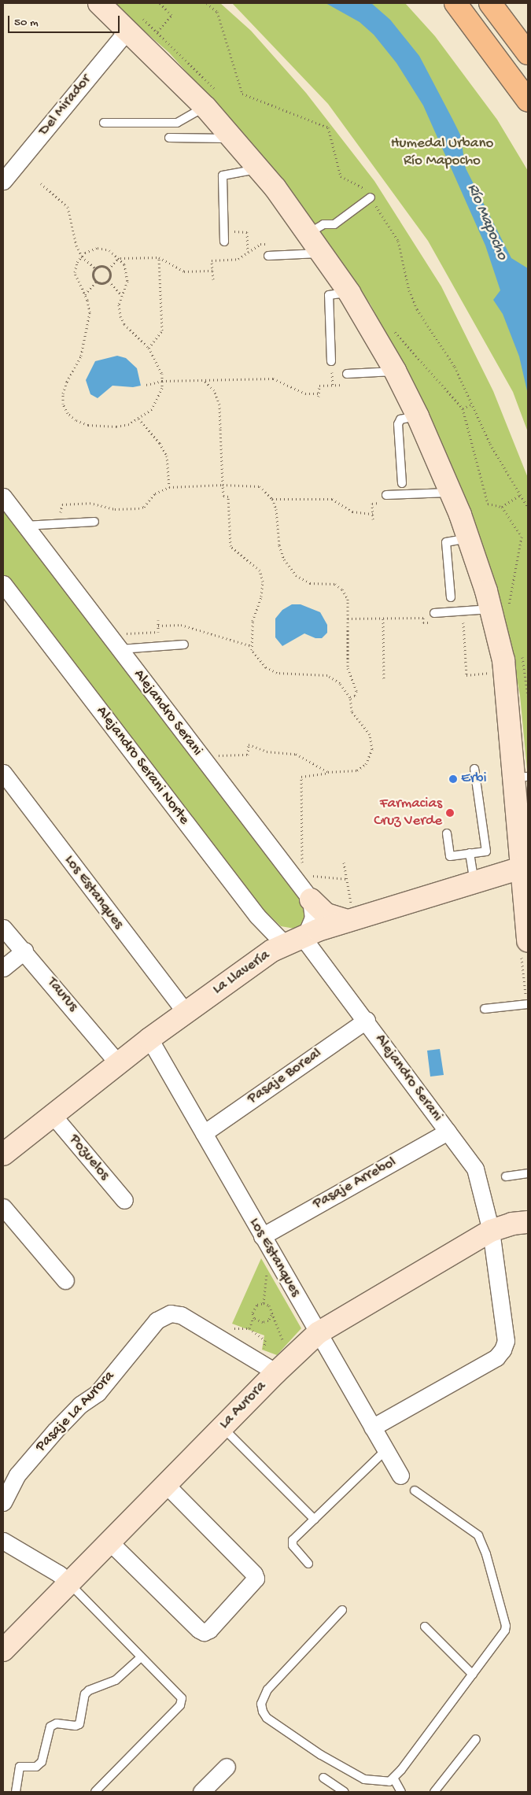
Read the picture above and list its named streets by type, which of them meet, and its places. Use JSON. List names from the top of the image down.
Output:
{
  "streets": {
    "street": [
      "Del Mirador",
      "Alejandro Serani",
      "Alejandro Serani Norte",
      "Los Estanques",
      "La Llavería",
      "Taurus",
      "Pasaje Boreal",
      "Pozuelos",
      "Pasaje Arrebol",
      "La Aurora",
      "Pasaje La Aurora"
    ]
  },
  "crossings": [
    ["Alejandro Serani", "Alejandro Serani Norte"],
    ["Alejandro Serani", "Los Estanques"],
    ["Alejandro Serani", "La Llavería"],
    ["Alejandro Serani", "Pasaje Boreal"],
    ["Alejandro Serani", "Pasaje Arrebol"],
    ["Alejandro Serani", "La Aurora"],
    ["Alejandro Serani Norte", "La Llavería"],
    ["Los Estanques", "La Llavería"],
    ["Los Estanques", "Pasaje Boreal"],
    ["Los Estanques", "Pasaje Arrebol"],
    ["Los Estanques", "La Aurora"],
    ["La Llavería", "Taurus"],
    ["La Llavería", "Pozuelos"],
    ["La Aurora", "Pasaje La Aurora"]
  ],
  "water": ["Río Mapocho"],
  "parks": ["Humedal Urbano Río Mapocho"],
  "places": ["Erbi", "Farmacias Cruz Verde"],
  "scale_bar": "50 m"
}
